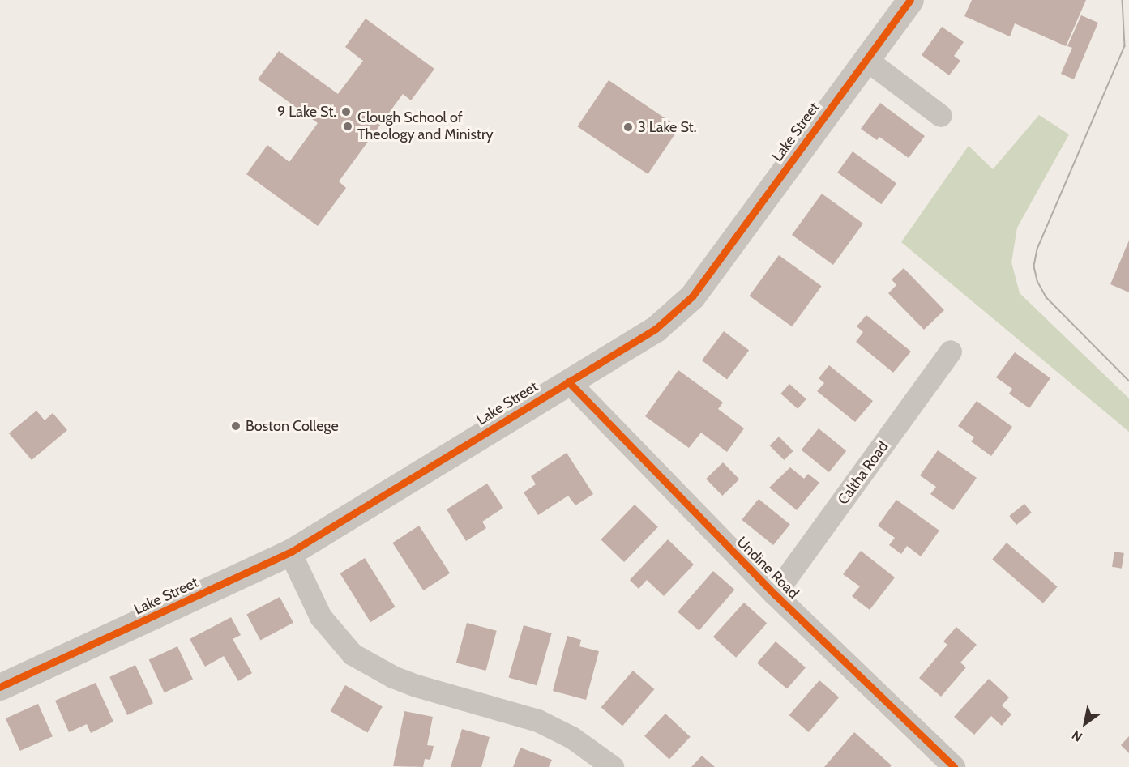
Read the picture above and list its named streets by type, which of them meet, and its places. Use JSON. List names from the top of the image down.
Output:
{
  "streets": {
    "street": ["Lake Street", "Caltha Road", "Undine Road"]
  },
  "crossings": [
    ["Lake Street", "Undine Road"],
    ["Caltha Road", "Undine Road"]
  ],
  "places": [
    "9 Lake St.",
    "Clough School of Theology and Ministry",
    "3 Lake St.",
    "Boston College"
  ],
  "north": "bottom left"
}
